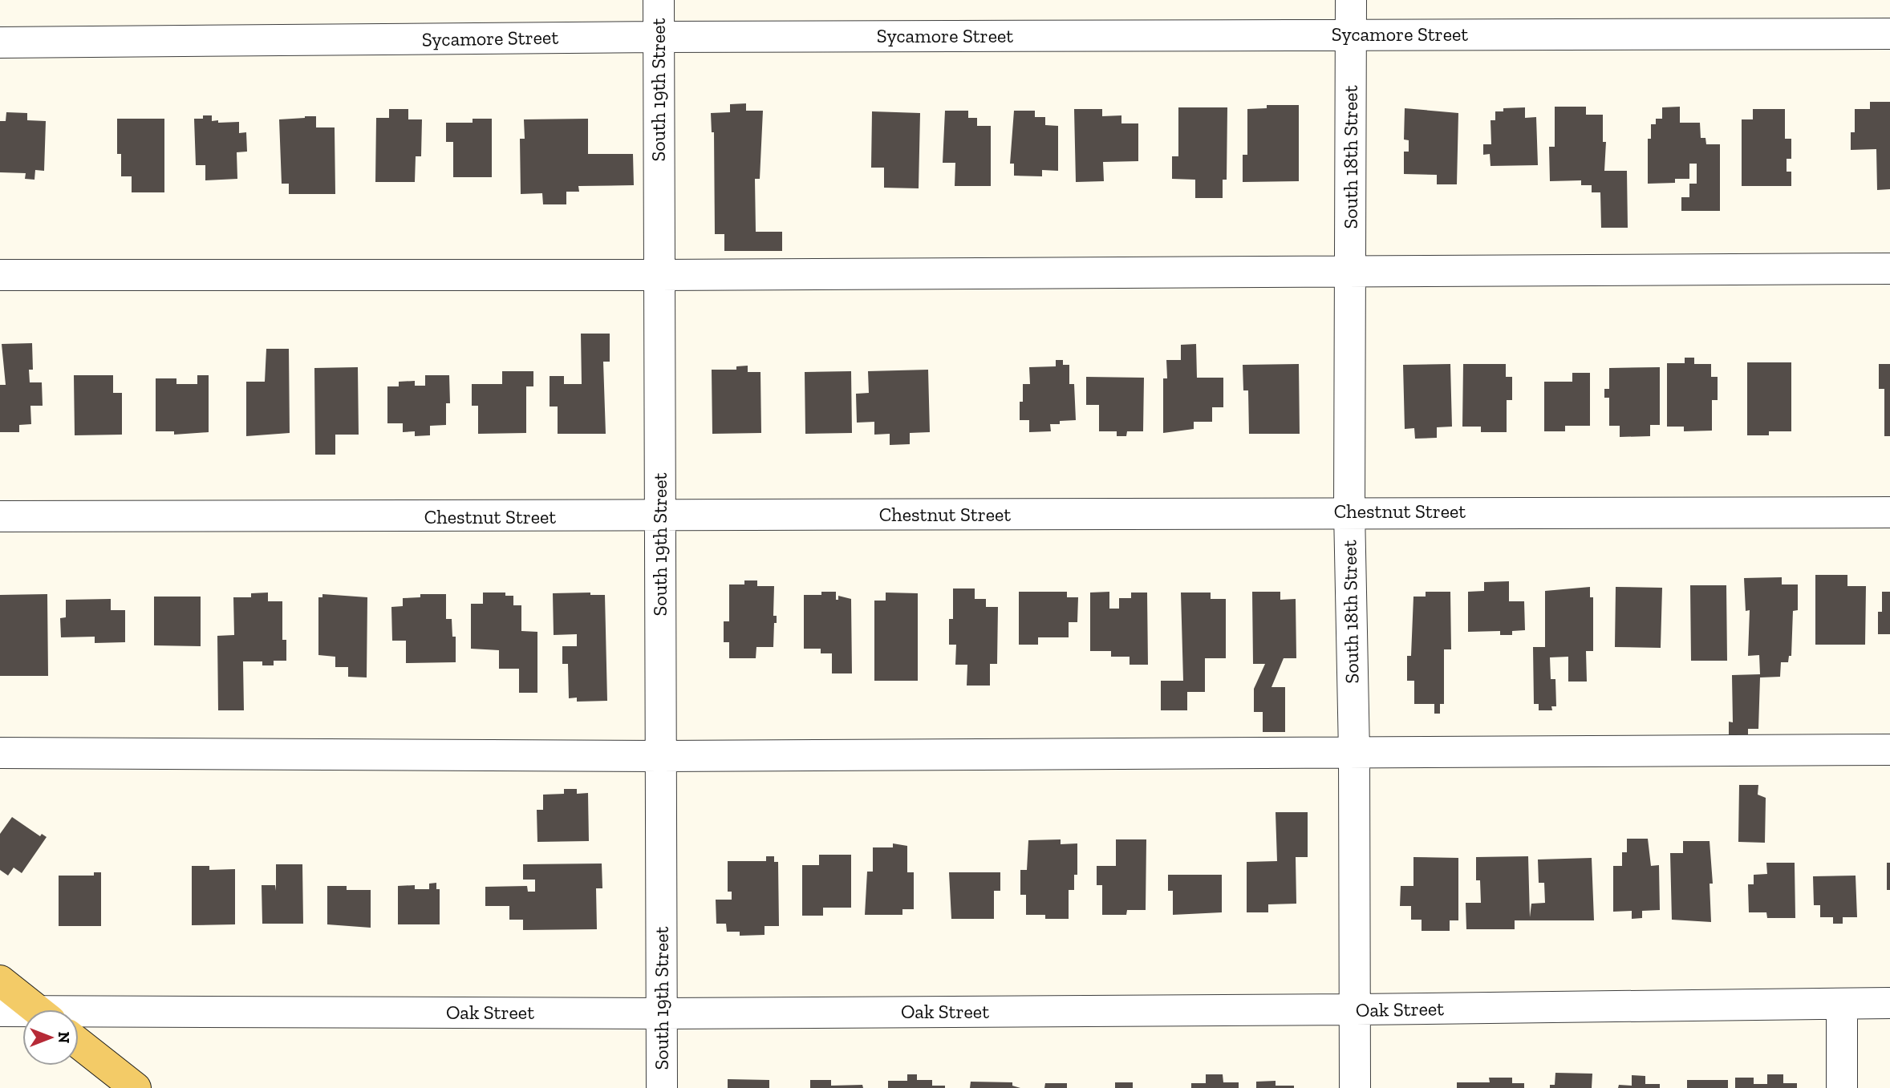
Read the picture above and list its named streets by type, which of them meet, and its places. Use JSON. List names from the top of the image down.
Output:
{
  "streets": {
    "street": [
      "Sycamore Street",
      "South 19th Street",
      "South 18th Street",
      "Chestnut Street",
      "Oak Street"
    ]
  },
  "crossings": [
    ["Sycamore Street", "South 19th Street"],
    ["Sycamore Street", "South 18th Street"],
    ["South 19th Street", "Chestnut Street"],
    ["South 19th Street", "Oak Street"],
    ["South 18th Street", "Chestnut Street"],
    ["South 18th Street", "Oak Street"]
  ],
  "north": "right"
}
